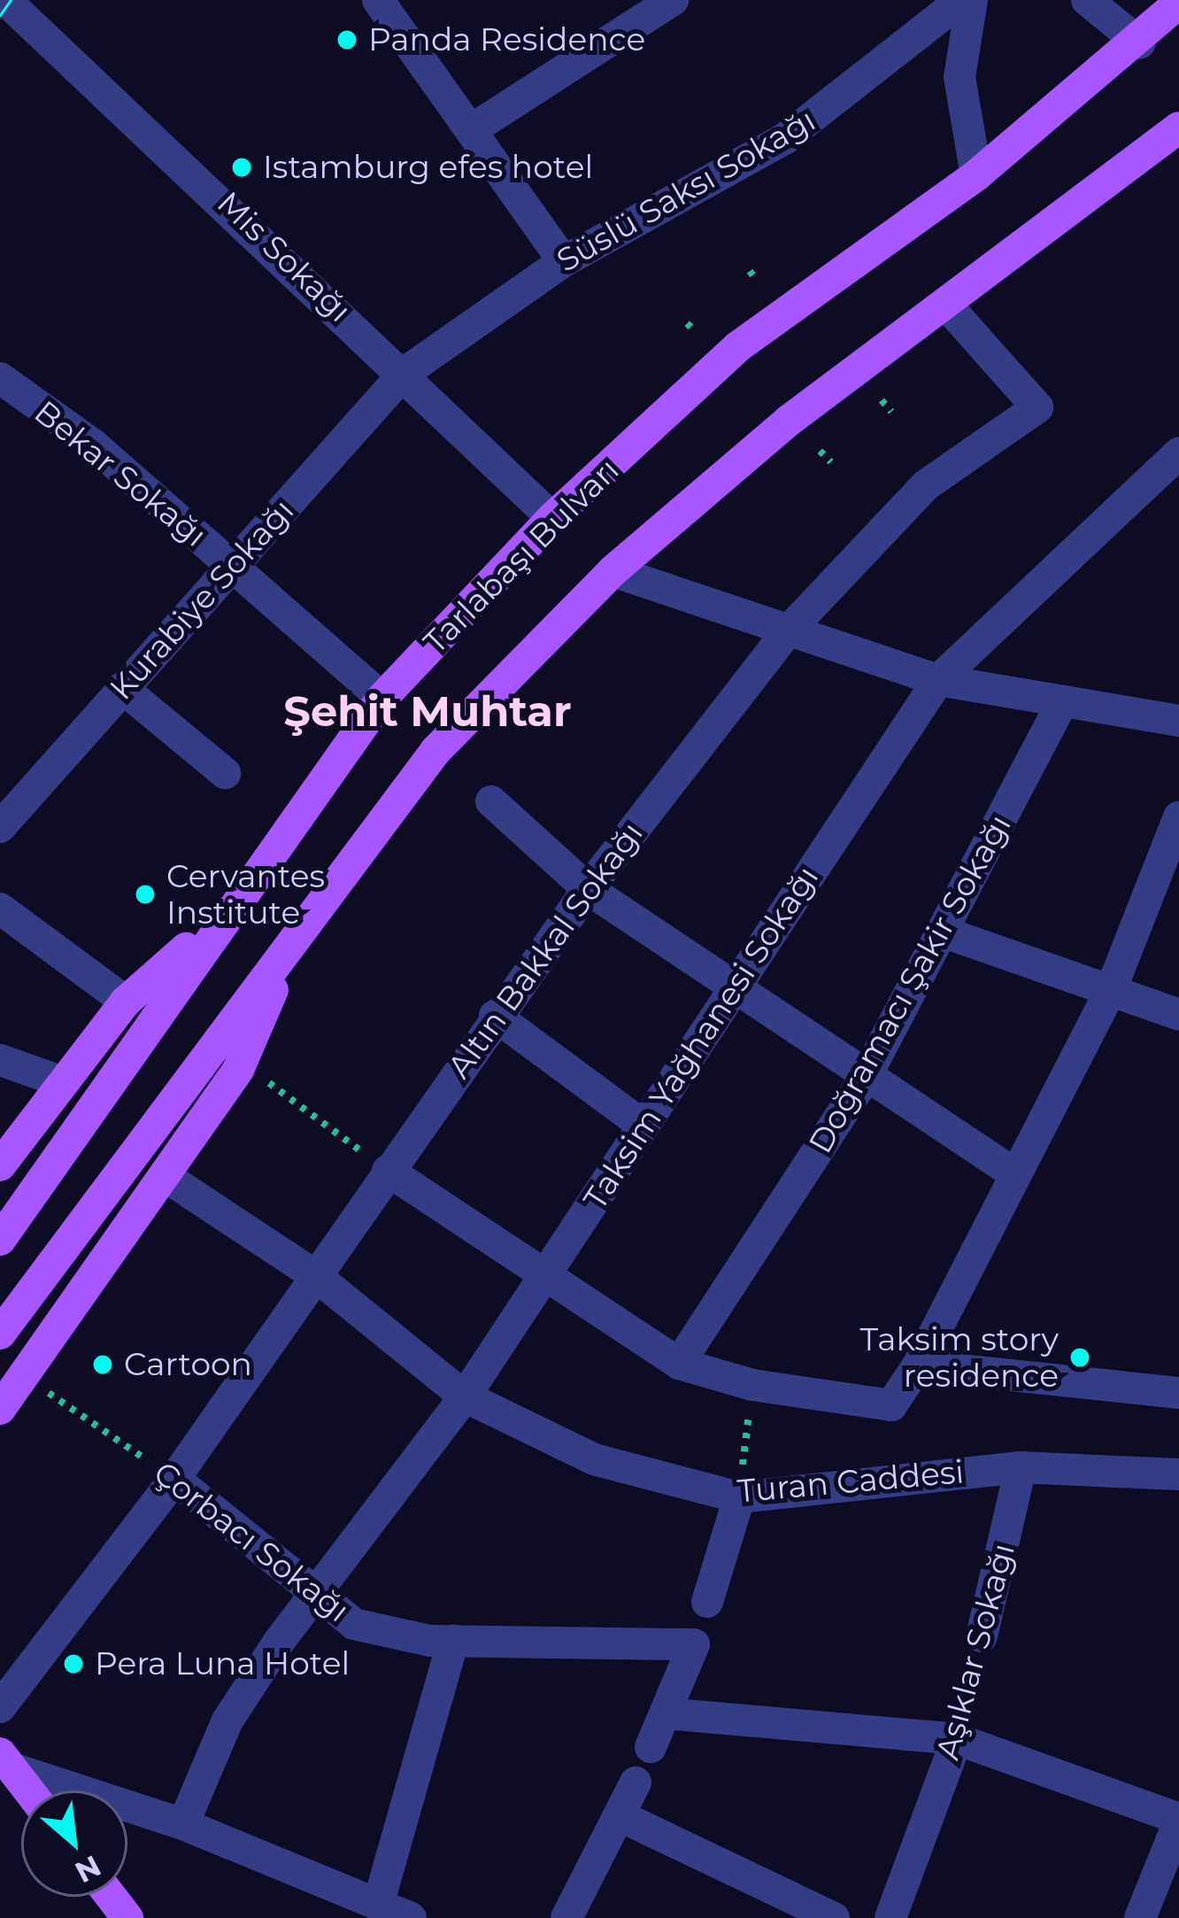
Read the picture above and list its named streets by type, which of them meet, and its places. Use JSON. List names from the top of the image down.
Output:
{
  "streets": {
    "main road": ["Tarlabaşı Bulvarı"],
    "street": [
      "Süslü Saksı Sokağı",
      "Mis Sokağı",
      "Bekar Sokağı",
      "Kurabiye Sokağı",
      "Altın Bakkal Sokağı",
      "Doğramacı Şakir Sokağı",
      "Taksim Yağhanesi Sokağı",
      "Turan Caddesi",
      "Çorbacı Sokağı",
      "Aşıklar Sokağı"
    ]
  },
  "crossings": [
    ["Süslü Saksı Sokağı", "Mis Sokağı"],
    ["Süslü Saksı Sokağı", "Kurabiye Sokağı"],
    ["Mis Sokağı", "Tarlabaşı Bulvarı"],
    ["Mis Sokağı", "Kurabiye Sokağı"],
    ["Bekar Sokağı", "Tarlabaşı Bulvarı"],
    ["Bekar Sokağı", "Kurabiye Sokağı"],
    ["Altın Bakkal Sokağı", "Turan Caddesi"],
    ["Altın Bakkal Sokağı", "Çorbacı Sokağı"],
    ["Taksim Yağhanesi Sokağı", "Turan Caddesi"],
    ["Taksim Yağhanesi Sokağı", "Çorbacı Sokağı"],
    ["Turan Caddesi", "Aşıklar Sokağı"]
  ],
  "districts": ["Şehit Muhtar"],
  "places": [
    "Panda Residence",
    "Istamburg efes hotel",
    "Cervantes Institute",
    "Taksim story residence",
    "Cartoon",
    "Pera Luna Hotel"
  ],
  "north": "bottom right"
}
